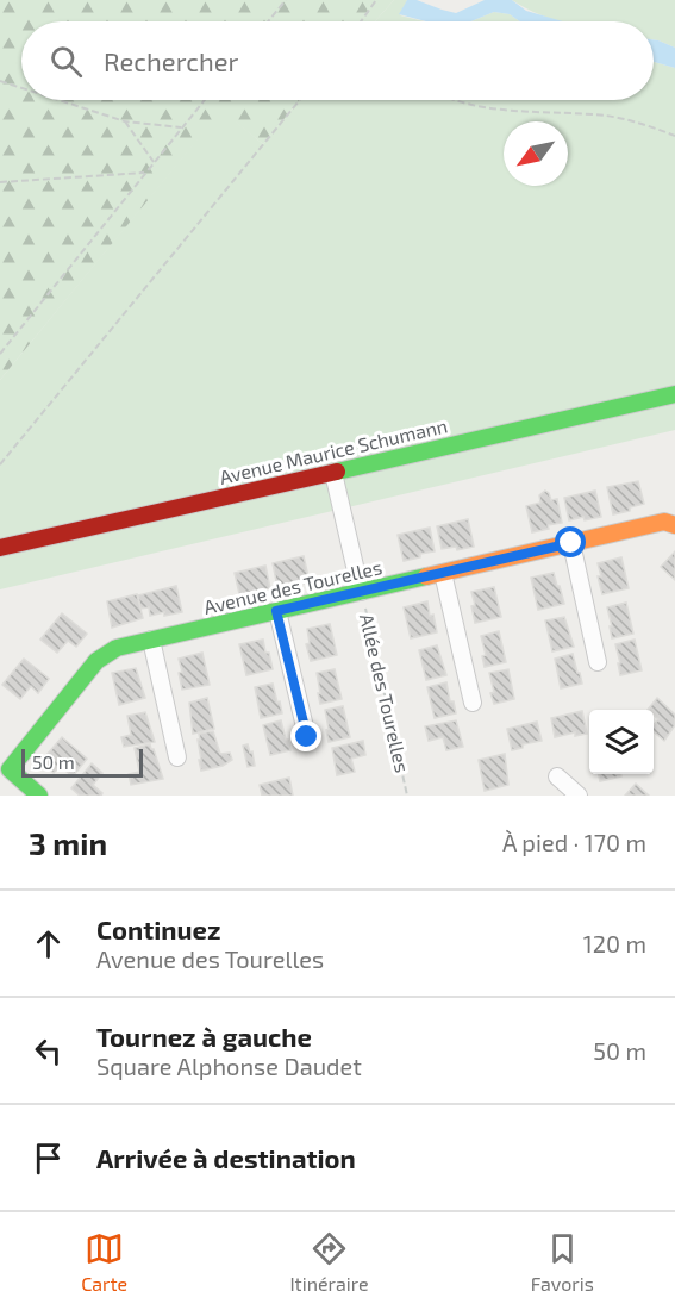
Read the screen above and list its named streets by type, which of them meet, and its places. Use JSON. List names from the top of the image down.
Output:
{
  "streets": {
    "street": ["Avenue Maurice Schumann", "Avenue des Tourelles"],
    "path": ["Allée des Tourelles"]
  },
  "crossings": [
    ["Avenue des Tourelles", "Allée des Tourelles"]
  ],
  "scale_bar": "50 m",
  "north": "bottom left",
  "page": {
    "search": "Rechercher",
    "scale": "50 m",
    "heading": ["3 min", "À pied · 170 m"],
    "list": [
      ["Continuez", "Avenue des Tourelles", "120 m"],
      ["Tournez à gauche", "Square Alphonse Daudet", "50 m"],
      "Arrivée à destination"
    ],
    "nav": ["Carte", "Itinéraire", "Favoris"]
  }
}
